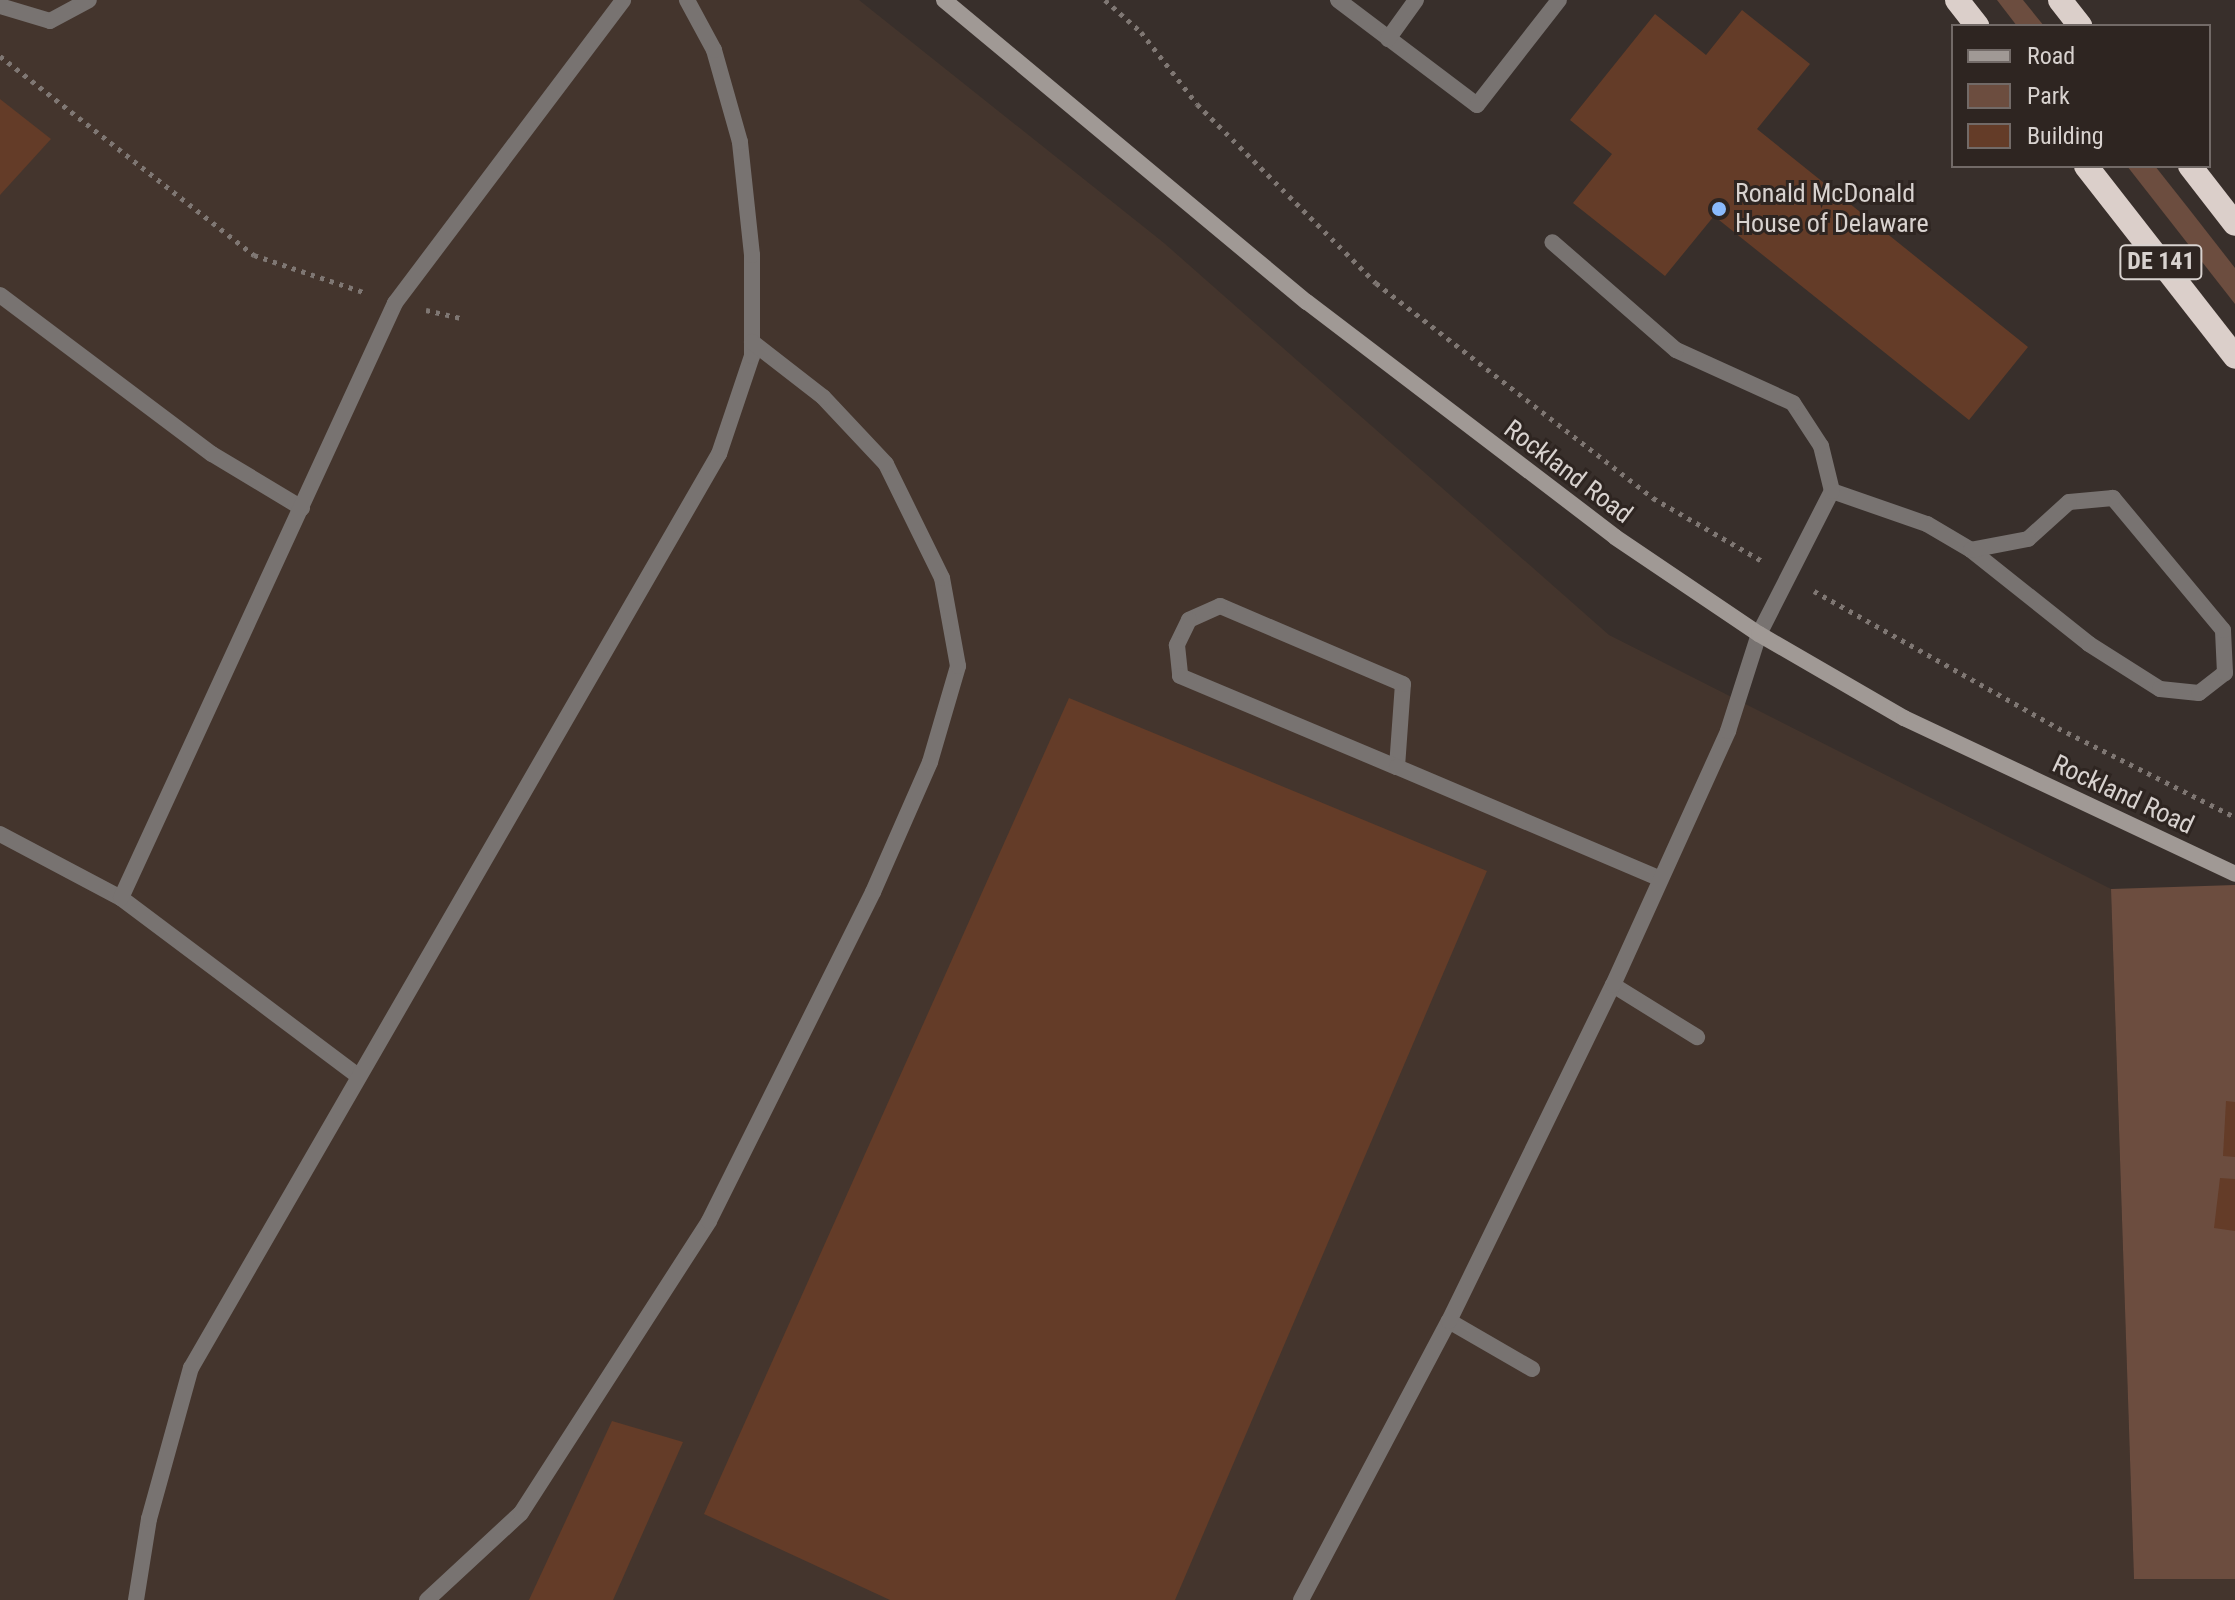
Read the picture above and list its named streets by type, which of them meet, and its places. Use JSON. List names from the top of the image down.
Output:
{
  "streets": {
    "highway": ["DE 141"],
    "street": ["Rockland Road"]
  },
  "places": ["Ronald McDonald House of Delaware"],
  "legend": ["Road", "Park", "Building"]
}
